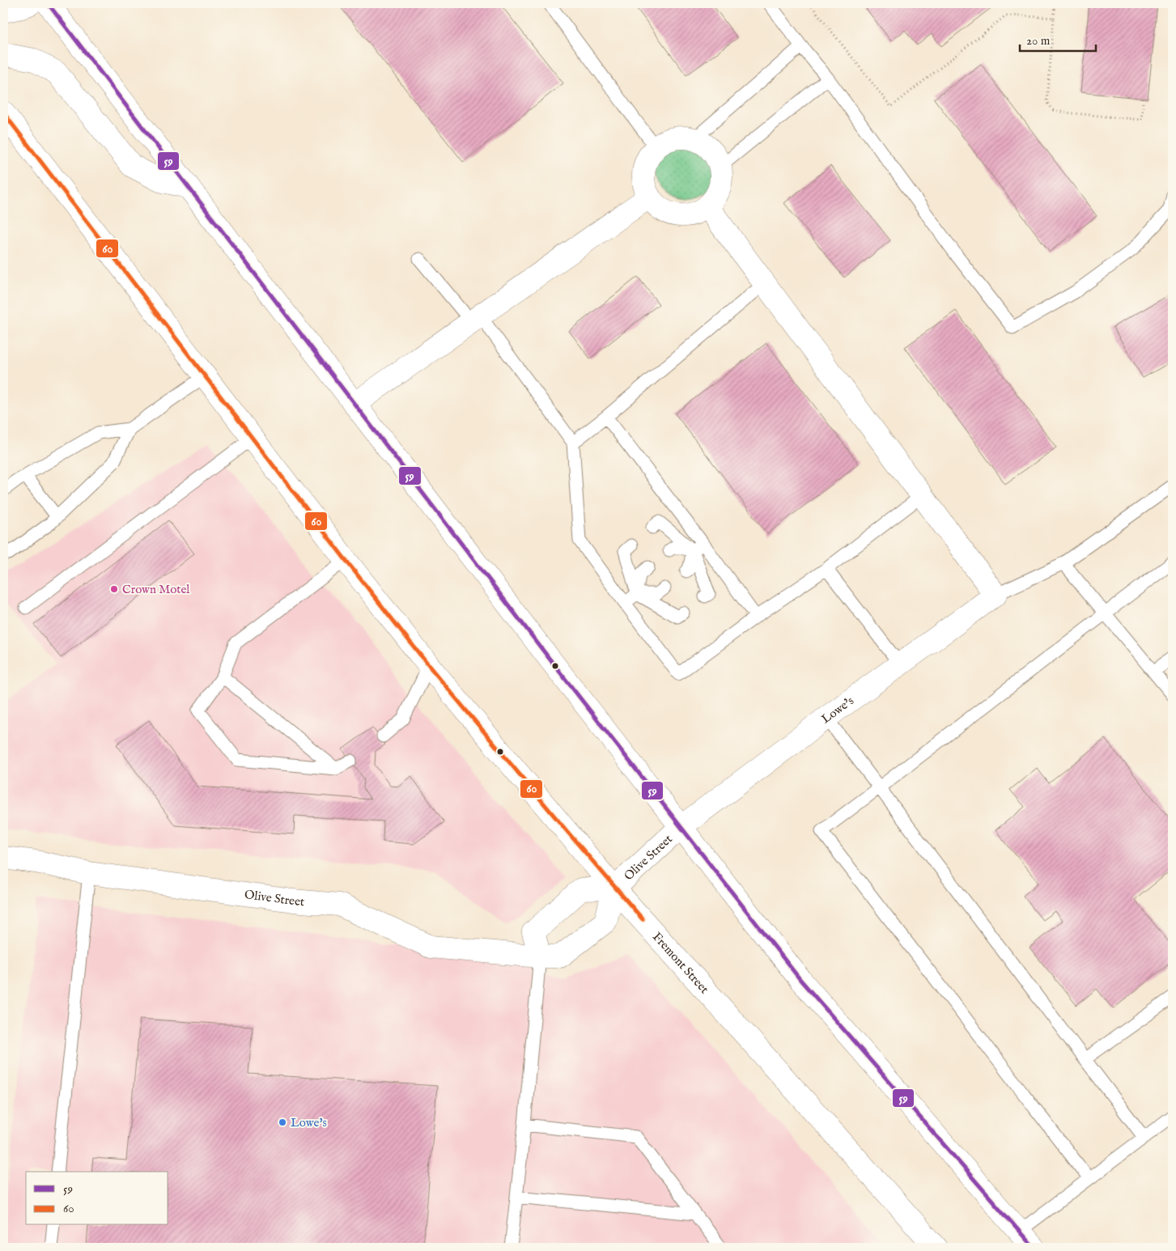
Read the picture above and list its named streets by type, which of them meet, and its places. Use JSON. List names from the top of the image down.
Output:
{
  "streets": {
    "main road": ["Lowe's", "Olive Street", "Fremont Street"]
  },
  "crossings": [
    ["Lowe's", "Olive Street"],
    ["Olive Street", "Fremont Street"]
  ],
  "places": ["Crown Motel", "Lowe's"],
  "lines": ["transit line 59", "transit line 60"],
  "legend": ["59", "60"],
  "scale_bar": "20 m"
}
